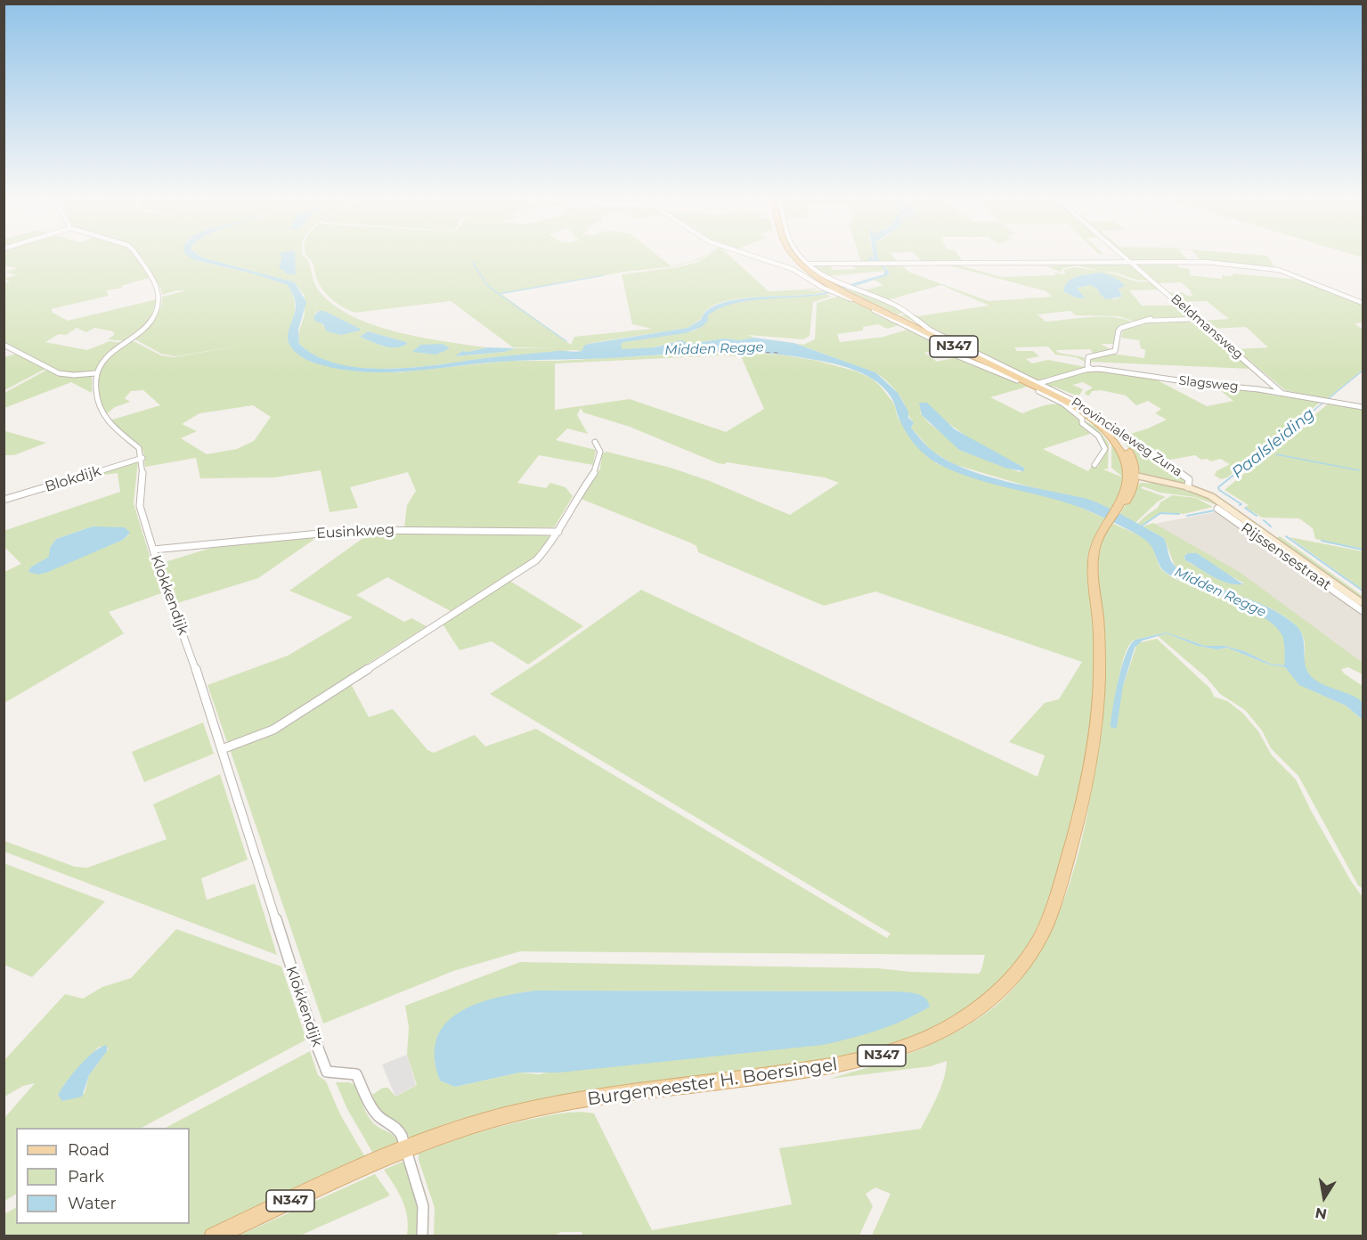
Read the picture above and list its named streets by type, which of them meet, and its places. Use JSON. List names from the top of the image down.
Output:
{
  "streets": {
    "main road": [
      "N347",
      "Provincialeweg Zuna",
      "Rijssensestraat",
      "Burgemeester H. Boersingel"
    ],
    "street": [
      "Beldmansweg",
      "Slagsweg",
      "Blokdijk",
      "Eusinkweg",
      "Klokkendijk"
    ]
  },
  "crossings": [
    ["Beldmansweg", "Slagsweg"],
    ["Slagsweg", "Provincialeweg Zuna"],
    ["Provincialeweg Zuna", "Rijssensestraat"],
    ["Provincialeweg Zuna", "Burgemeester H. Boersingel"],
    ["Blokdijk", "Klokkendijk"],
    ["Eusinkweg", "Klokkendijk"],
    ["Rijssensestraat", "Burgemeester H. Boersingel"],
    ["Klokkendijk", "Burgemeester H. Boersingel"]
  ],
  "water": ["Midden Regge", "Paalsleiding"],
  "legend": ["Road", "Park", "Water"],
  "north": "bottom"
}
